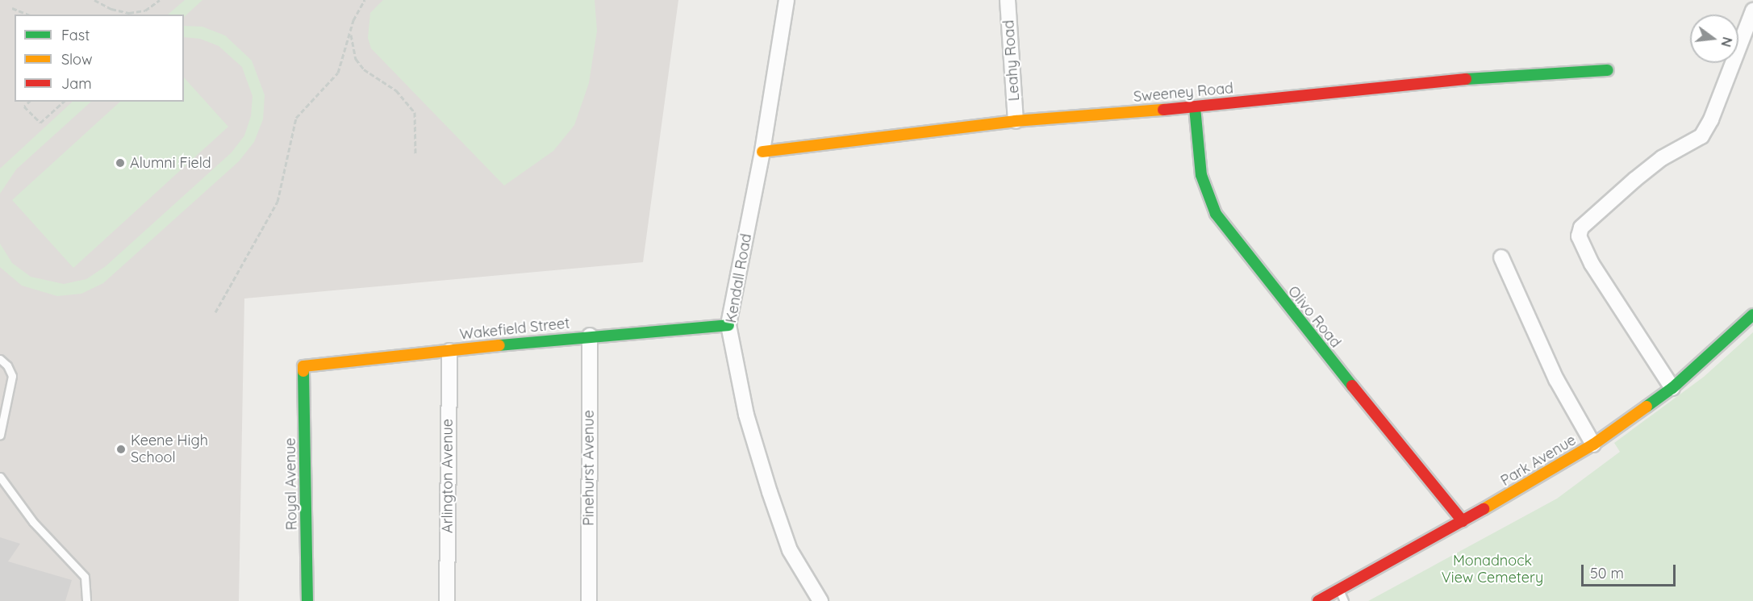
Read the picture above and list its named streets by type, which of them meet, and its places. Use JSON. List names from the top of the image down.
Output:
{
  "streets": {
    "street": [
      "Leahy Road",
      "Sweeney Road",
      "Kendall Road",
      "Olivo Road",
      "Wakefield Street",
      "Park Avenue",
      "Pinehurst Avenue",
      "Arlington Avenue",
      "Royal Avenue"
    ]
  },
  "crossings": [
    ["Leahy Road", "Sweeney Road"],
    ["Sweeney Road", "Kendall Road"],
    ["Sweeney Road", "Olivo Road"],
    ["Kendall Road", "Wakefield Street"],
    ["Olivo Road", "Park Avenue"],
    ["Wakefield Street", "Pinehurst Avenue"],
    ["Wakefield Street", "Arlington Avenue"],
    ["Wakefield Street", "Royal Avenue"]
  ],
  "parks": ["Monadnock View Cemetery"],
  "places": ["Alumni Field", "Keene High School"],
  "legend": ["Fast", "Slow", "Jam"],
  "scale_bar": "50 m",
  "north": "right"
}
